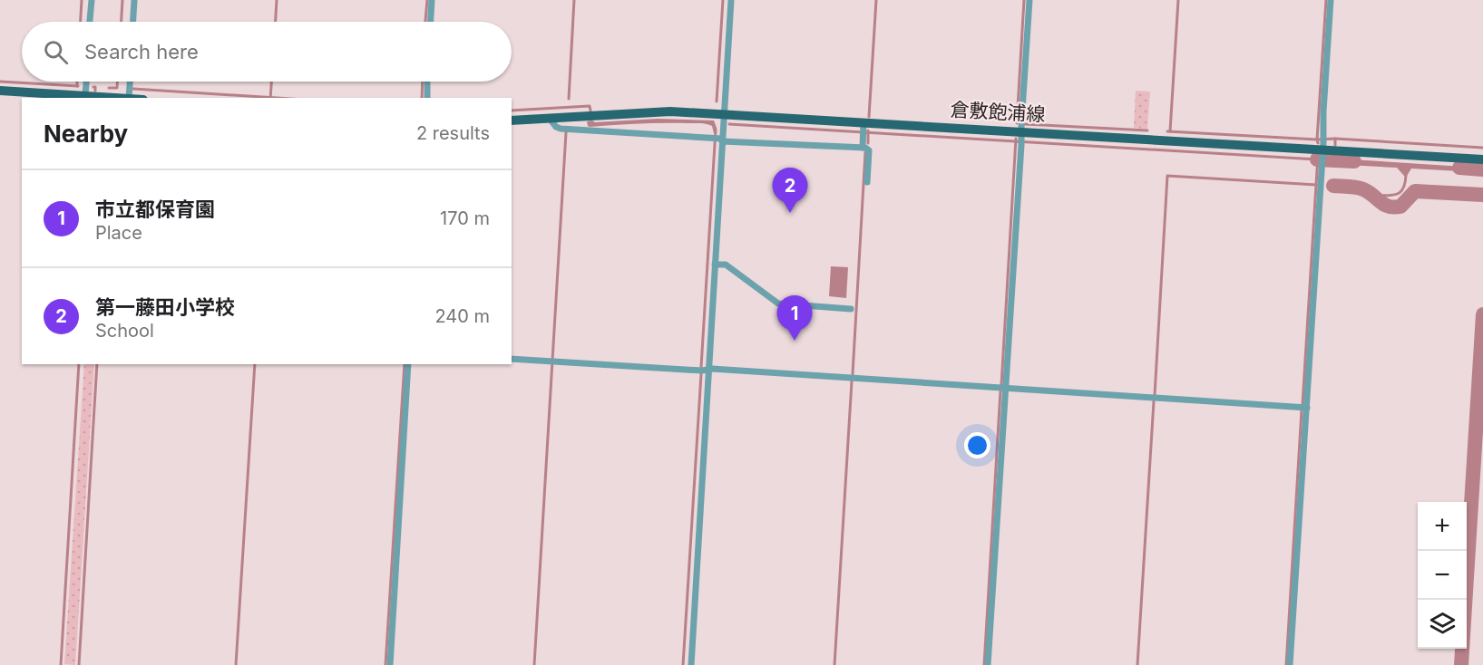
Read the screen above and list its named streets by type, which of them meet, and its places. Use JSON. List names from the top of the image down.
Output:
{
  "streets": {
    "main road": ["倉敷飽浦線"]
  },
  "page": {
    "search": "Search here",
    "heading": ["Nearby", "2 results"],
    "pins": ["2", "1"],
    "list": [
      {
        "mark": "1",
        "name": "市立都保育園",
        "note": "Place",
        "value": "170 m"
      },
      {
        "mark": "2",
        "name": "第一藤田小学校",
        "note": "School",
        "value": "240 m"
      }
    ],
    "map_buttons": ["+", "−"]
  }
}
